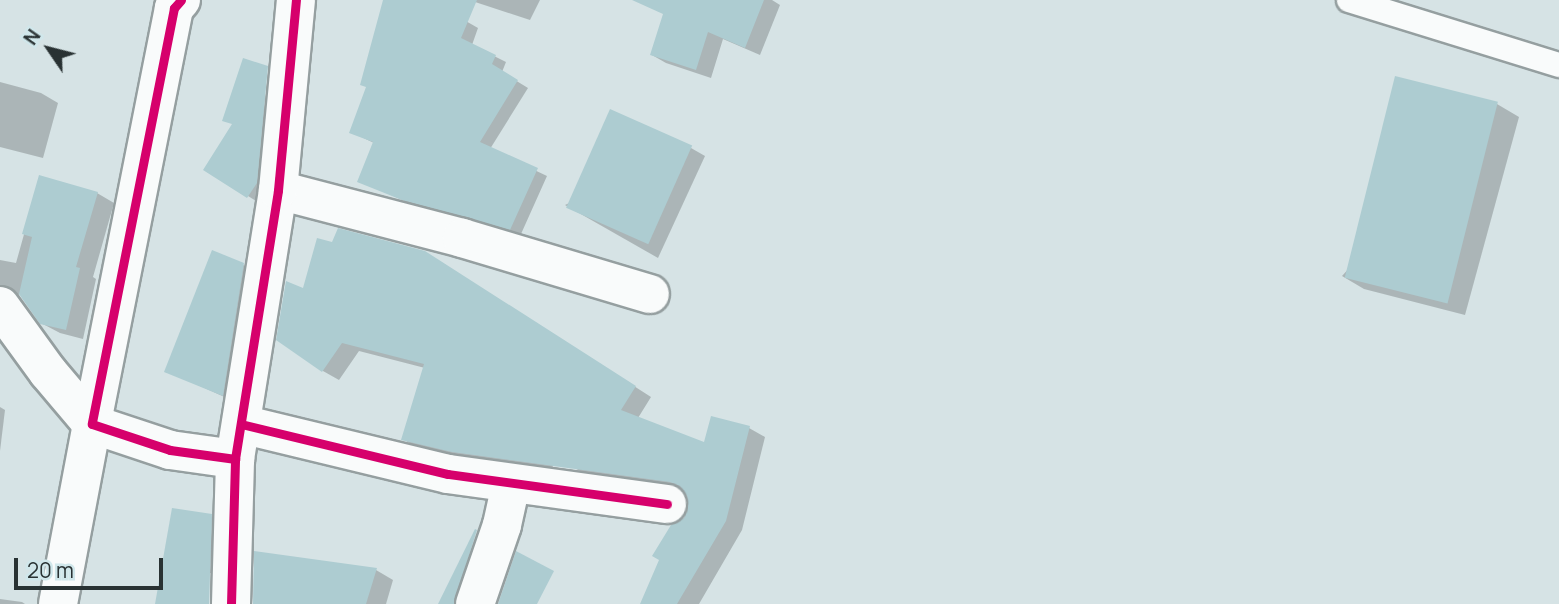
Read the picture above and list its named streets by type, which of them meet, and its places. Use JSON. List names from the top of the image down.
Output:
{
  "scale_bar": "20 m",
  "north": "top left"
}
